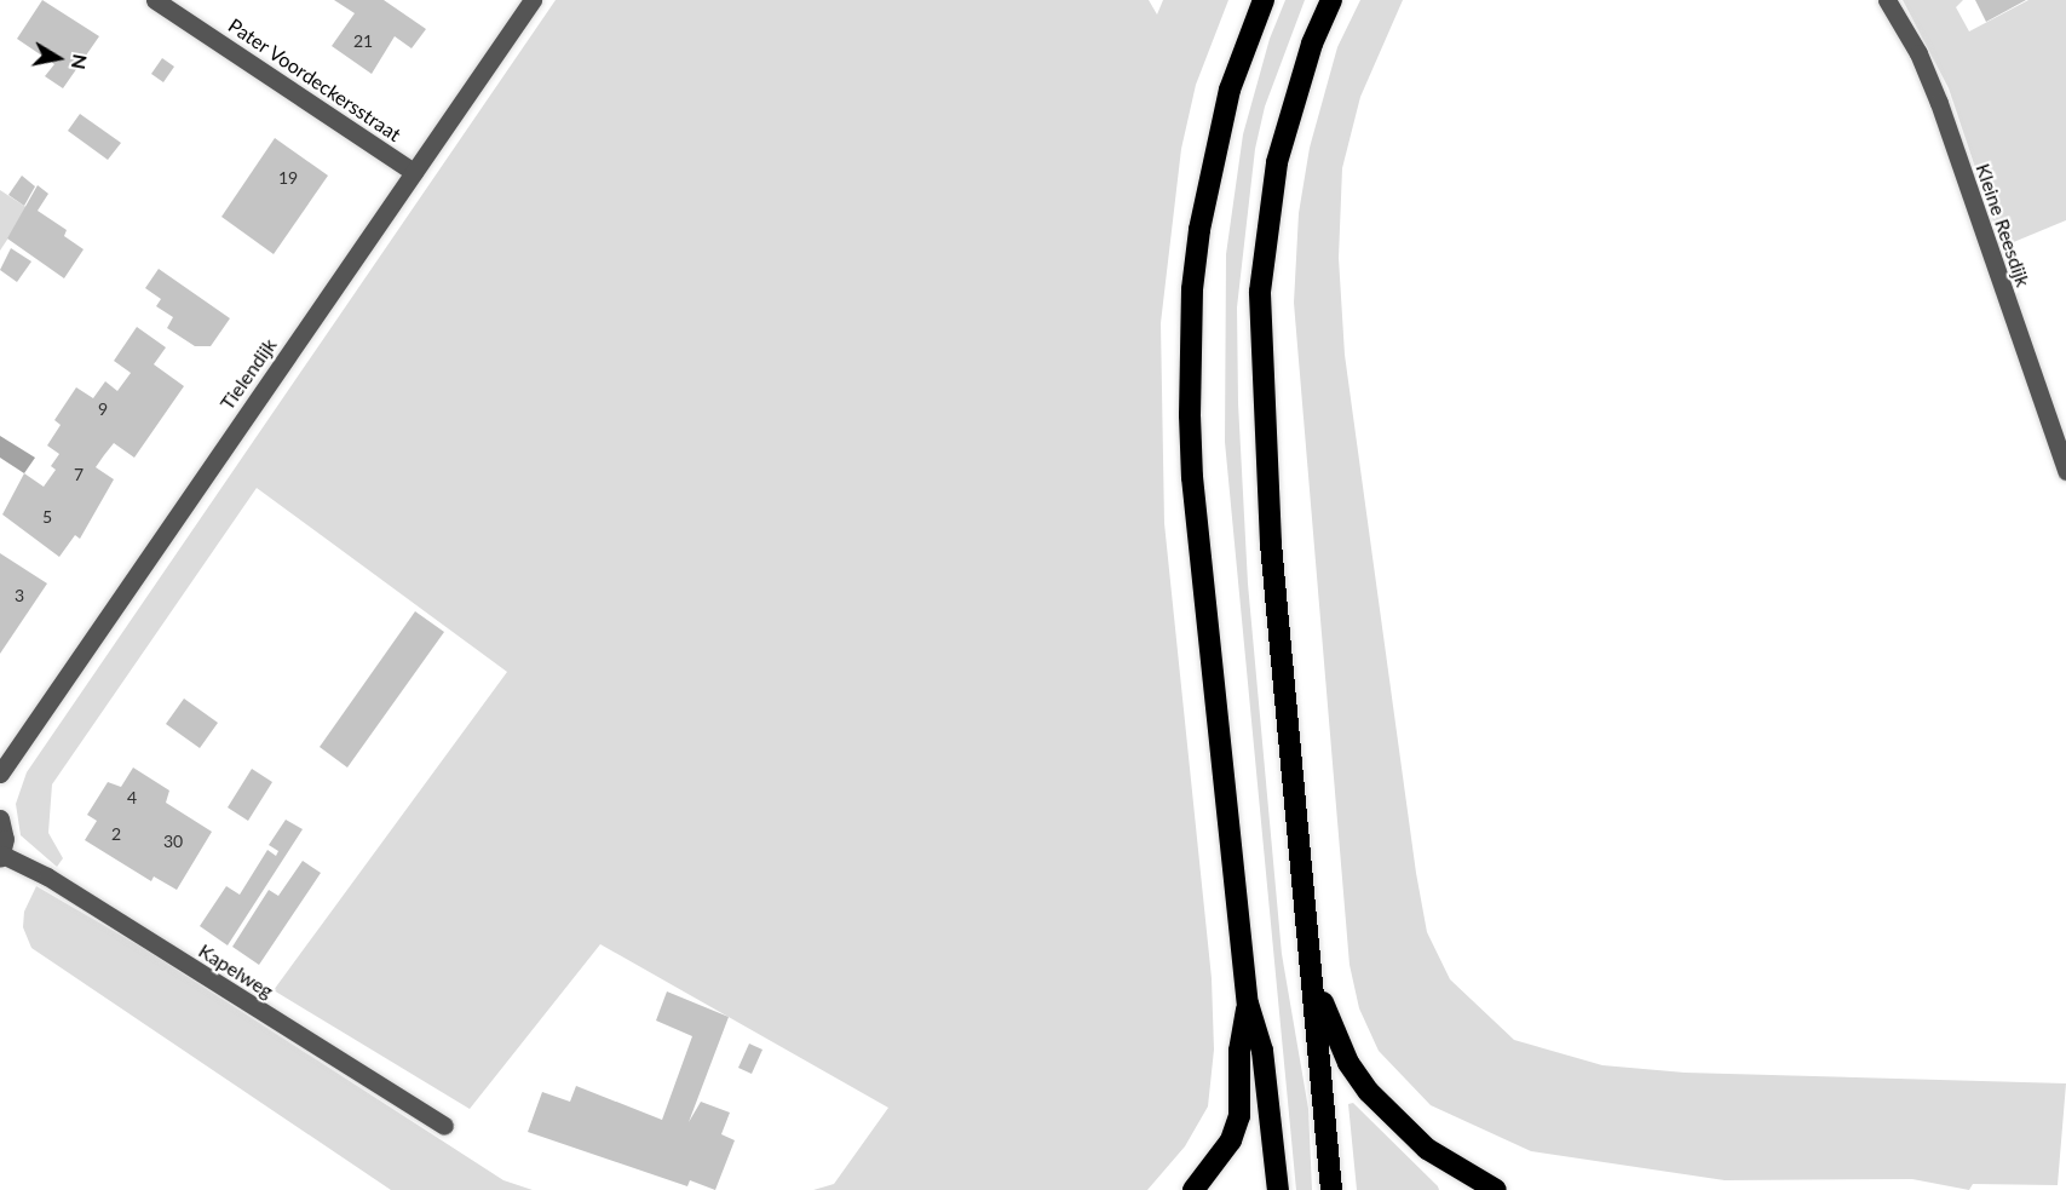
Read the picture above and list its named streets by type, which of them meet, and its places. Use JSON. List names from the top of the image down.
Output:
{
  "streets": {
    "street": [
      "Pater Voordeckersstraat",
      "Kleine Reesdijk",
      "Tielendijk",
      "Kapelweg"
    ]
  },
  "crossings": [
    ["Pater Voordeckersstraat", "Tielendijk"]
  ],
  "house_numbers": [
    "21",
    "19",
    "9",
    "7",
    "5",
    "3",
    "4",
    "2",
    "30"
  ],
  "north": "right"
}
